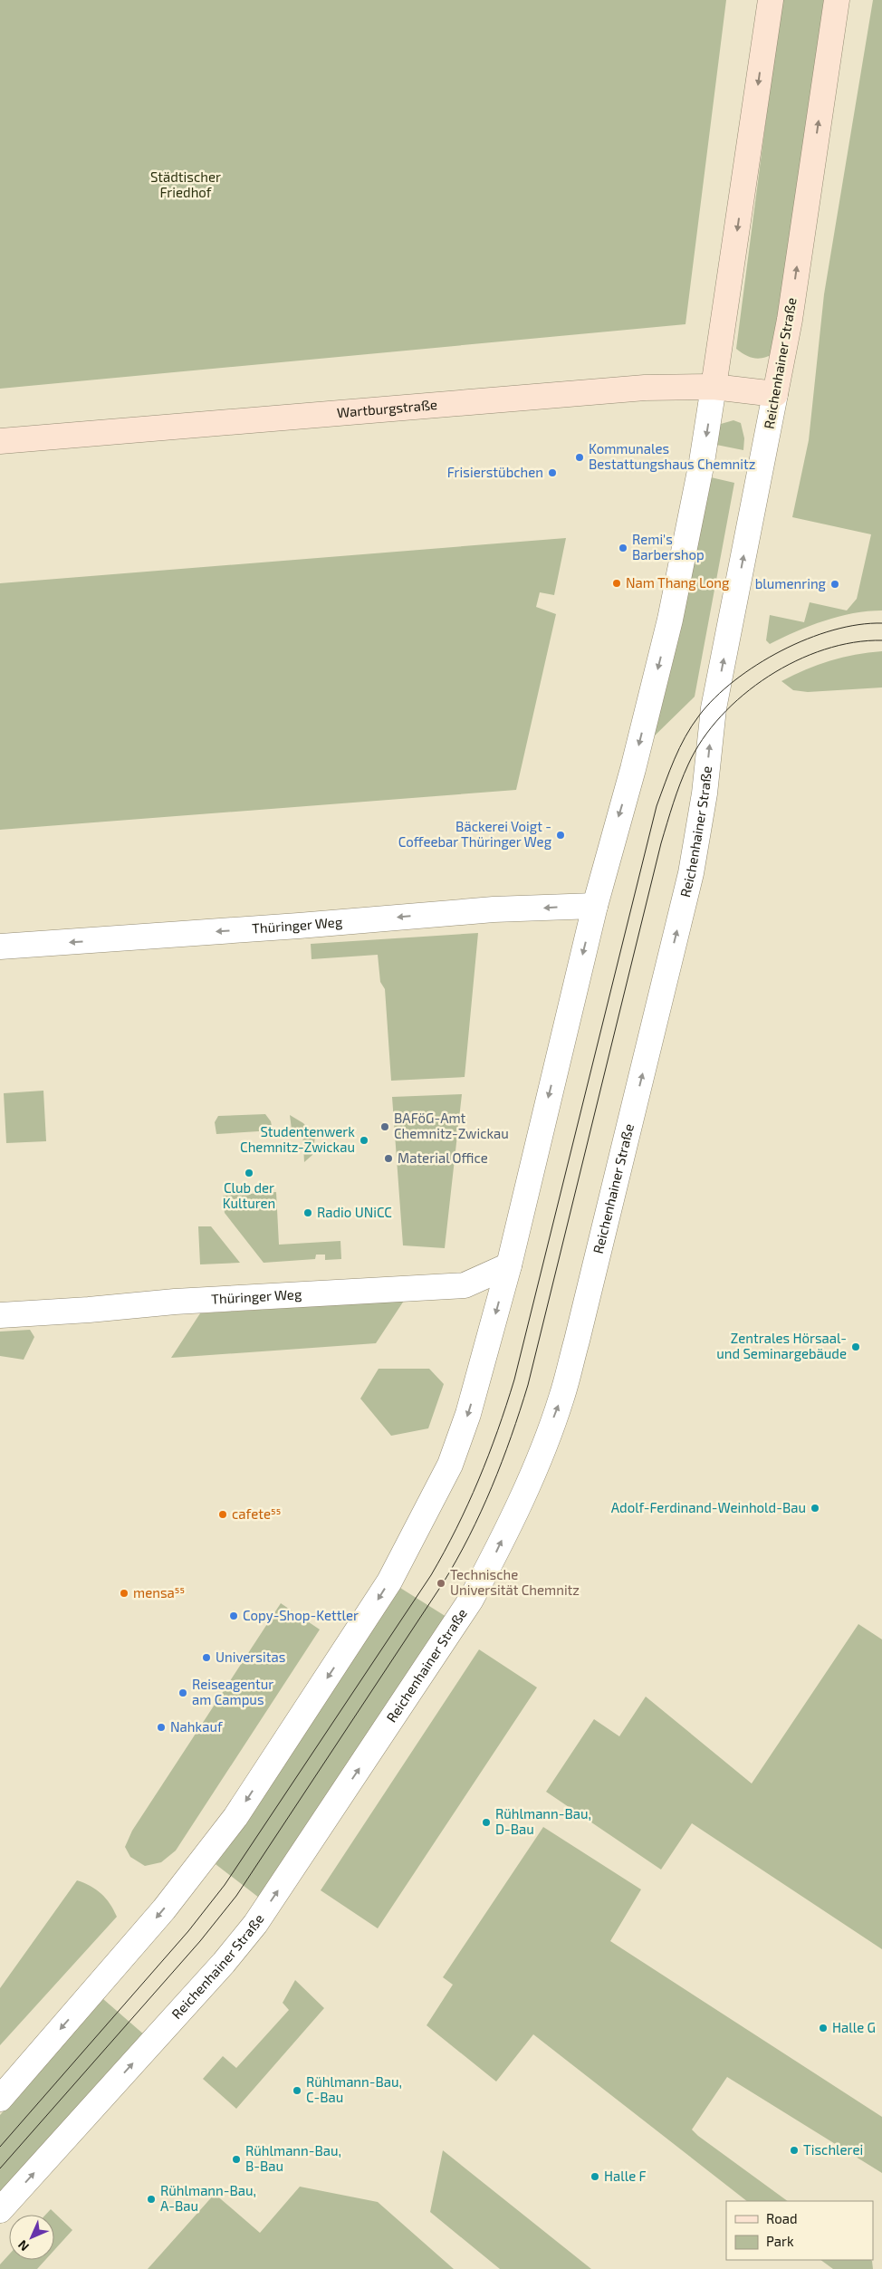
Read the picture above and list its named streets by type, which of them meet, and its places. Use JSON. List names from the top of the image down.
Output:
{
  "streets": {
    "main road": ["Reichenhainer Straße", "Wartburgstraße"],
    "street": ["Thüringer Weg"]
  },
  "crossings": [
    ["Reichenhainer Straße", "Wartburgstraße"]
  ],
  "one_way": ["Reichenhainer Straße", "Thüringer Weg"],
  "parks": ["Städtischer Friedhof"],
  "places": [
    "Kommunales Bestattungshaus Chemnitz",
    "Frisierstübchen",
    "Remi's Barbershop",
    "Nam Thang Long",
    "blumenring",
    "Bäckerei Voigt - Coffeebar Thüringer Weg",
    "BAFöG-Amt Chemnitz-Zwickau",
    "Studentenwerk Chemnitz-Zwickau",
    "Material Office",
    "Club der Kulturen",
    "Radio UNiCC",
    "Zentrales Hörsaal- und Seminargebäude",
    "Adolf-Ferdinand-Weinhold-Bau",
    "cafete⁵⁵",
    "Technische Universität Chemnitz",
    "mensa⁵⁵",
    "Copy-Shop-Kettler",
    "Universitas",
    "Reiseagentur am Campus",
    "Nahkauf",
    "Rühlmann-Bau, D-Bau",
    "Halle G",
    "Rühlmann-Bau, C-Bau",
    "Tischlerei",
    "Rühlmann-Bau, B-Bau",
    "Halle F",
    "Rühlmann-Bau, A-Bau"
  ],
  "legend": ["Road", "Park"],
  "north": "bottom left"
}
